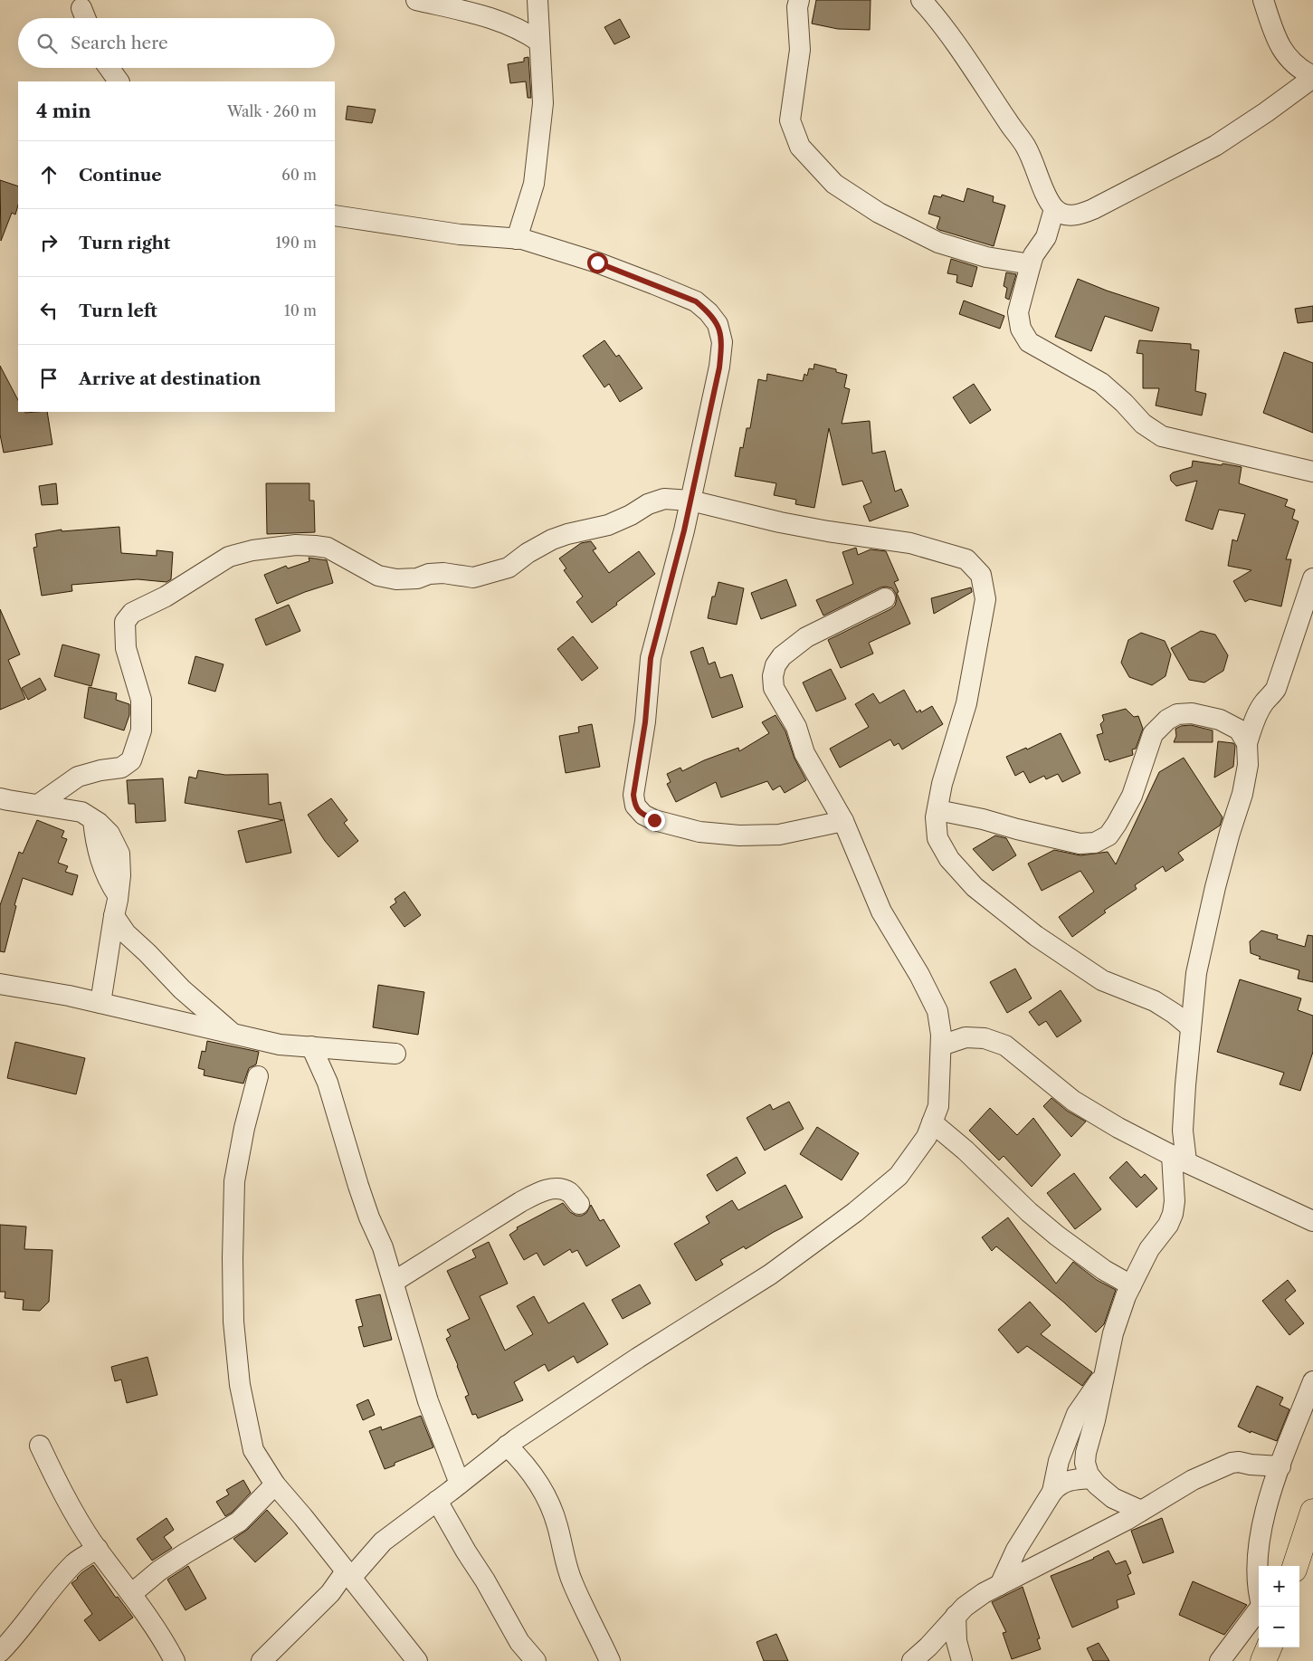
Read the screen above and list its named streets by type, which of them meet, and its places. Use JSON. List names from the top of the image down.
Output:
{
  "page": {
    "search": "Search here",
    "heading": ["4 min", "Walk · 260 m"],
    "list": [
      ["Continue", "60 m"],
      ["Turn right", "190 m"],
      ["Turn left", "10 m"],
      "Arrive at destination"
    ],
    "map_buttons": ["+", "−"]
  }
}
